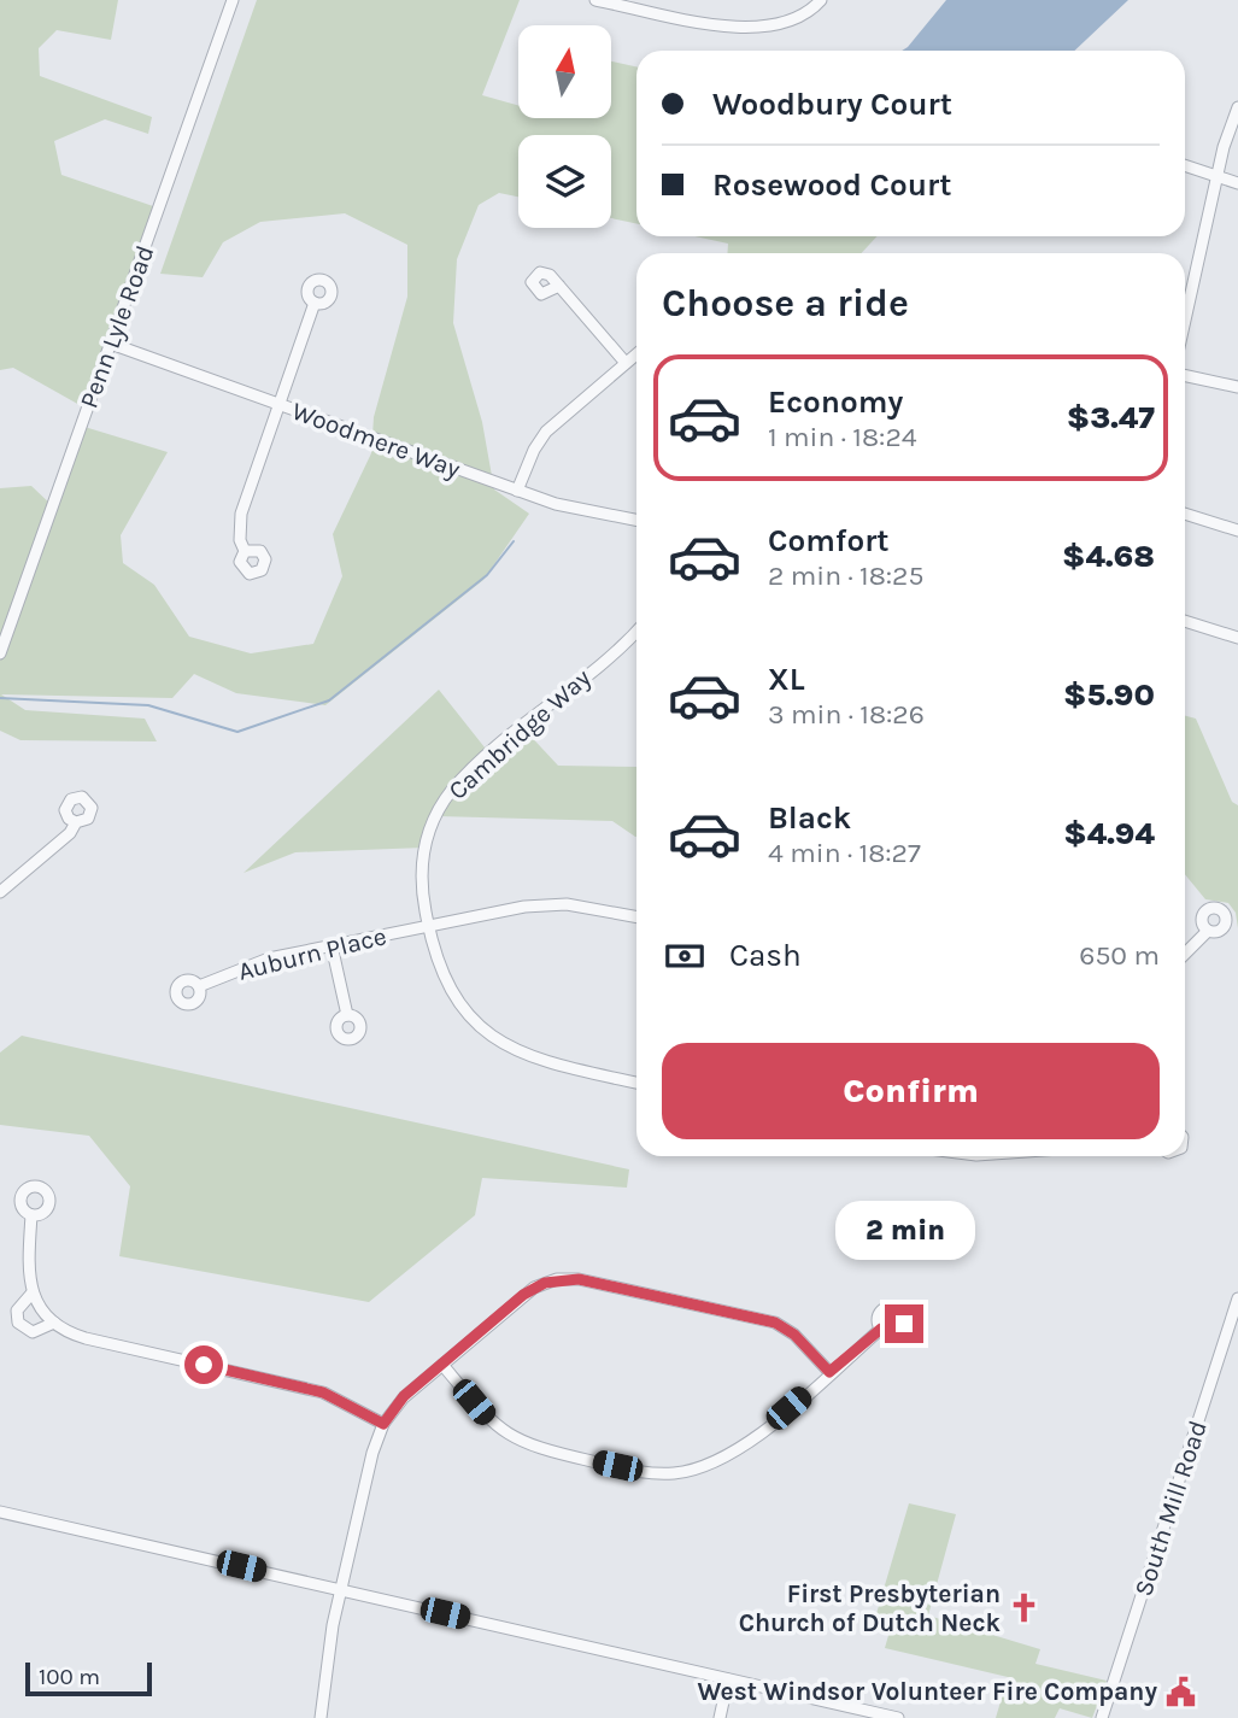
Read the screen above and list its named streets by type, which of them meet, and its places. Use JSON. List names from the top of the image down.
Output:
{
  "streets": {
    "street": [
      "Penn Lyle Road",
      "Woodmere Way",
      "Cambridge Way",
      "Auburn Place",
      "South Mill Road"
    ]
  },
  "crossings": [
    ["Penn Lyle Road", "Woodmere Way"],
    ["Cambridge Way", "Auburn Place"]
  ],
  "places": {
    "church": ["First Presbyterian Church of Dutch Neck"],
    "public building": ["West Windsor Volunteer Fire Company"]
  },
  "scale_bar": "100 m",
  "north": "top",
  "page": {
    "banner": ["Woodbury Court", "Rosewood Court"],
    "heading": "Choose a ride",
    "list": [
      {
        "name": "Economy",
        "note": "1 min · 18:24",
        "value": "$3.47"
      },
      {
        "name": "Comfort",
        "note": "2 min · 18:25",
        "value": "$4.68"
      },
      {
        "name": "XL",
        "note": "3 min · 18:26",
        "value": "$5.90"
      },
      {
        "name": "Black",
        "note": "4 min · 18:27",
        "value": "$4.94"
      }
    ],
    "pay": ["Cash", "650 m"],
    "buttons": "Confirm",
    "bubble": "2 min",
    "scale": "100 m"
  }
}
